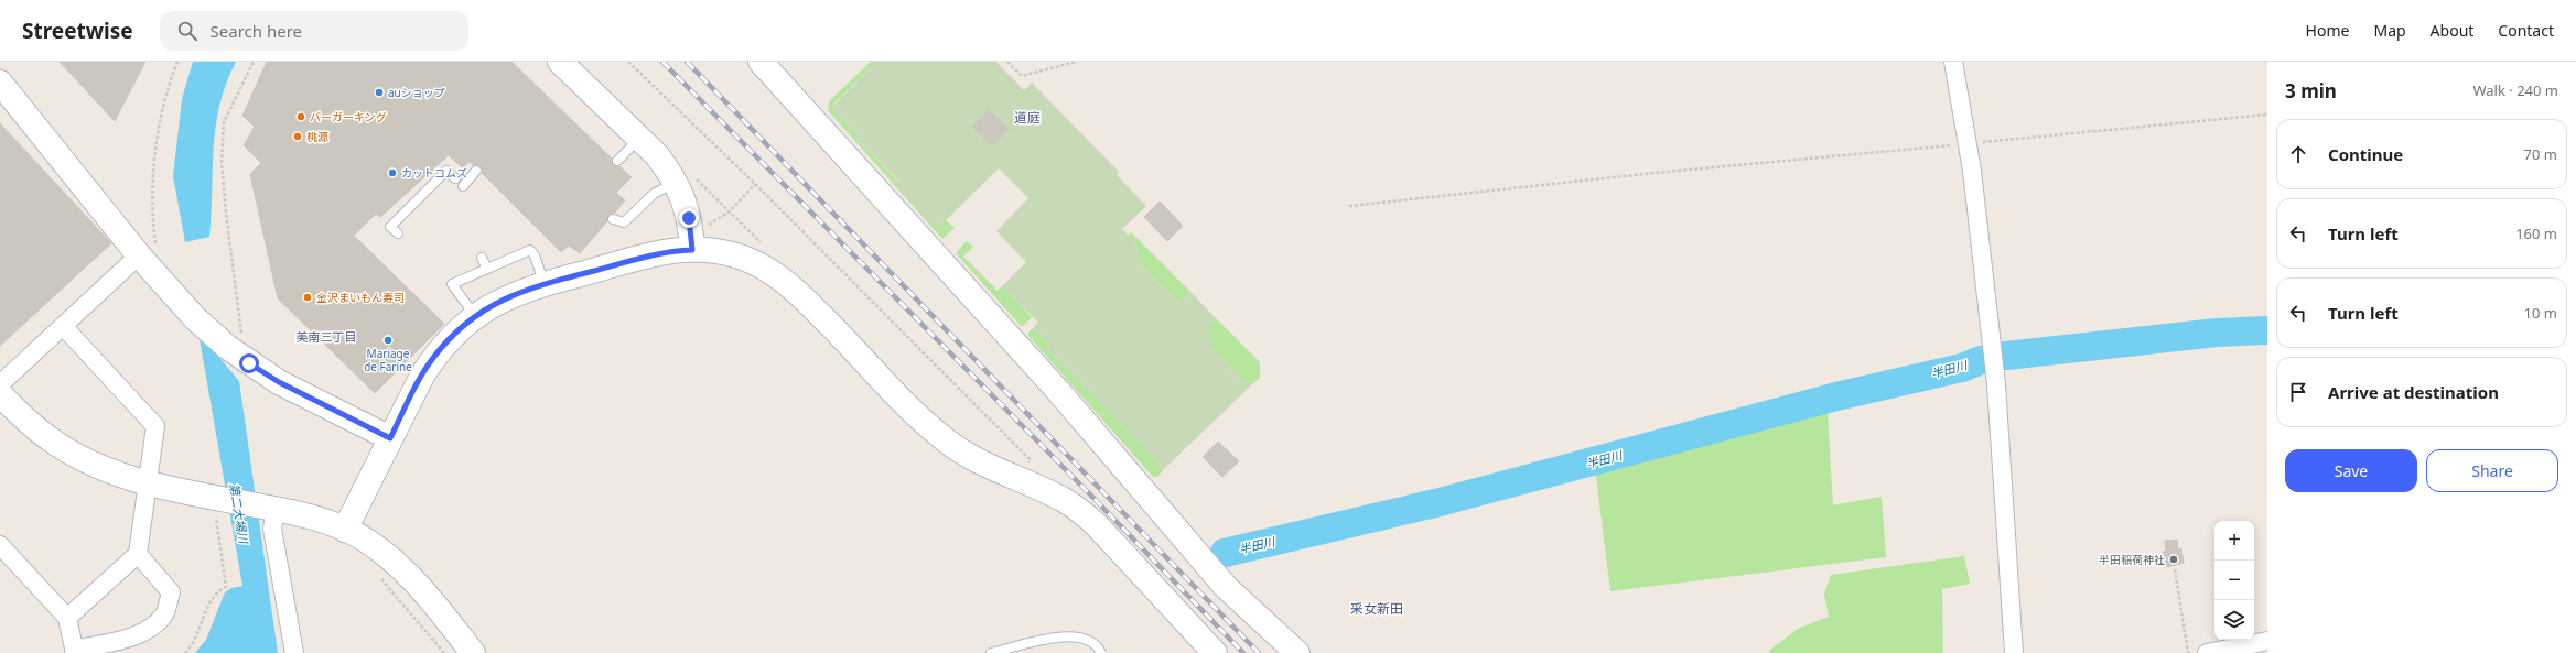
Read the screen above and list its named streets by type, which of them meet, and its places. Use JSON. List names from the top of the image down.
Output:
{
  "districts": ["道庭", "美南三丁目", "采女新田"],
  "water": ["半田川", "第二大場川"],
  "places": [
    "auショップ",
    "バーガーキング",
    "桃源",
    "カットコムズ",
    "金沢まいもん寿司",
    "Mariage de Farine",
    "半田稲荷神社"
  ],
  "page": {
    "header": "Streetwise",
    "search": "Search here",
    "nav": [
      "Home",
      "Map",
      "About",
      "Contact"
    ],
    "heading": ["3 min", "Walk · 240 m"],
    "list": [
      ["Continue", "70 m"],
      ["Turn left", "160 m"],
      ["Turn left", "10 m"],
      "Arrive at destination"
    ],
    "buttons": ["Save", "Share"],
    "map_buttons": ["+", "−"]
  }
}
